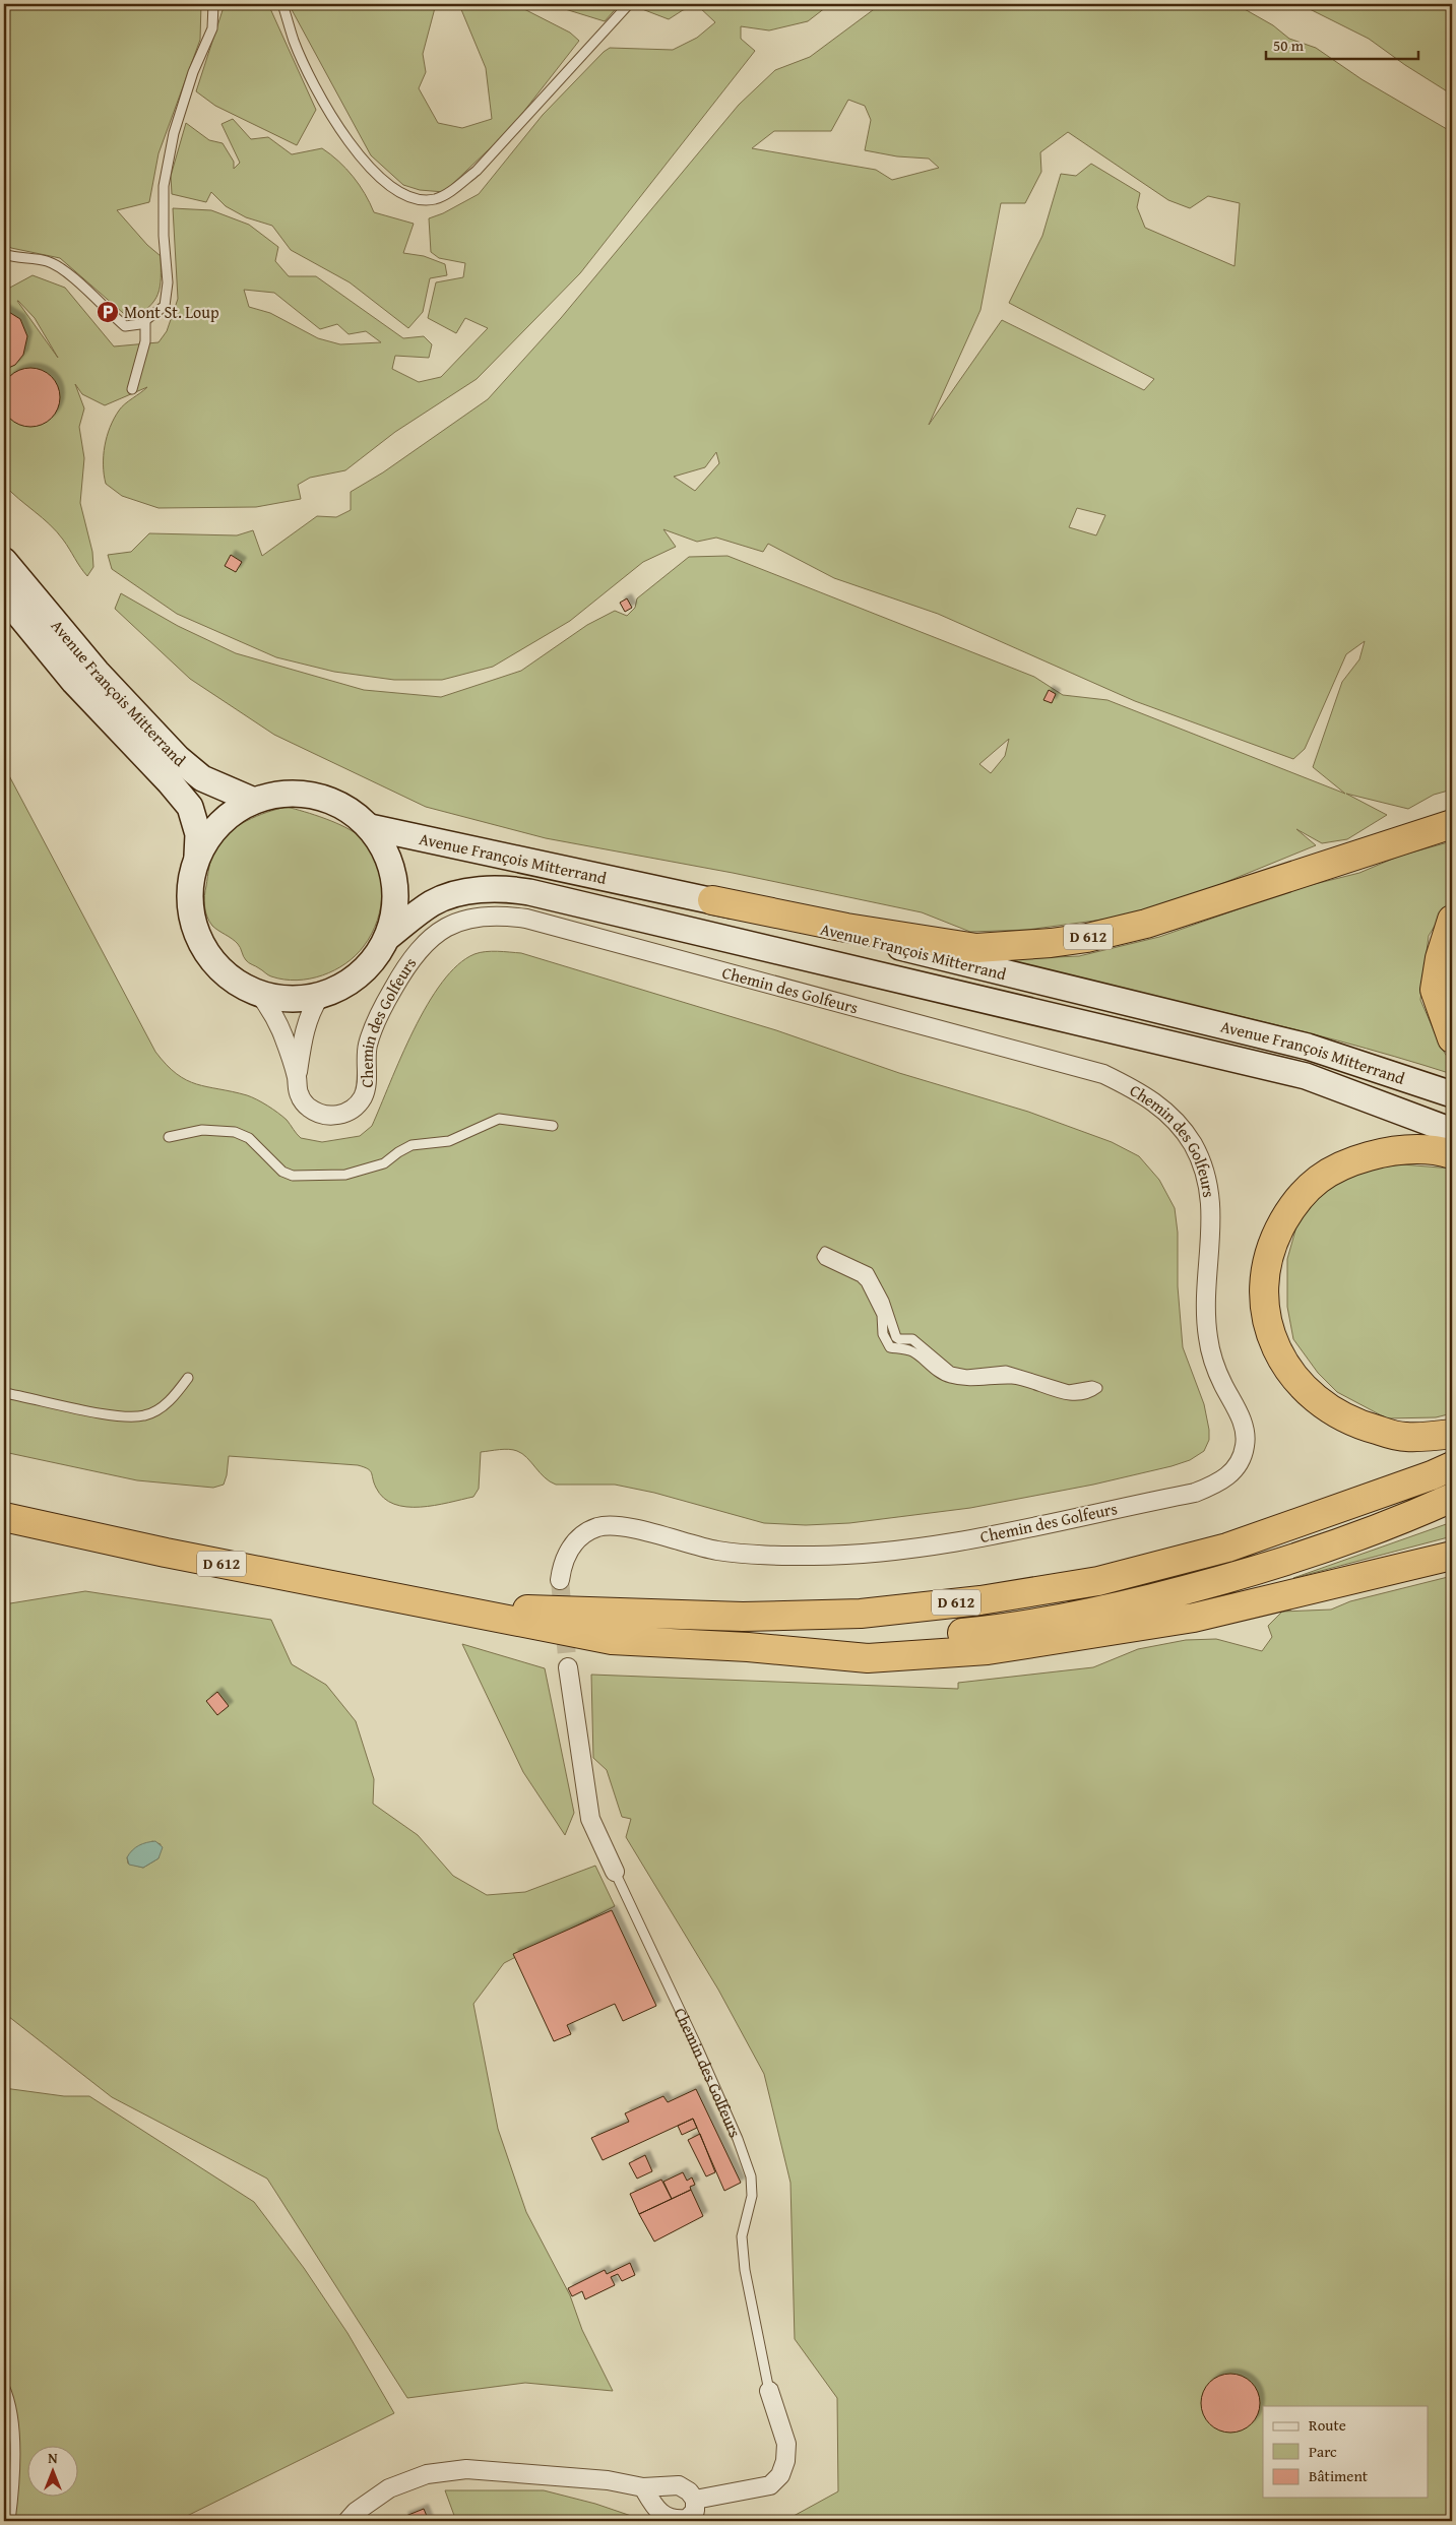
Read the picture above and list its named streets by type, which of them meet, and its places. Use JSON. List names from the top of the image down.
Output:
{
  "streets": {
    "highway": ["D 612"],
    "main road": ["Avenue François Mitterrand"],
    "street": ["Chemin des Golfeurs"]
  },
  "crossings": [
    ["Avenue François Mitterrand", "D 612"]
  ],
  "places": {
    "parking": ["Mont St. Loup"]
  },
  "legend": ["Route", "Parc", "Bâtiment"],
  "scale_bar": "50 m",
  "north": "top"
}
